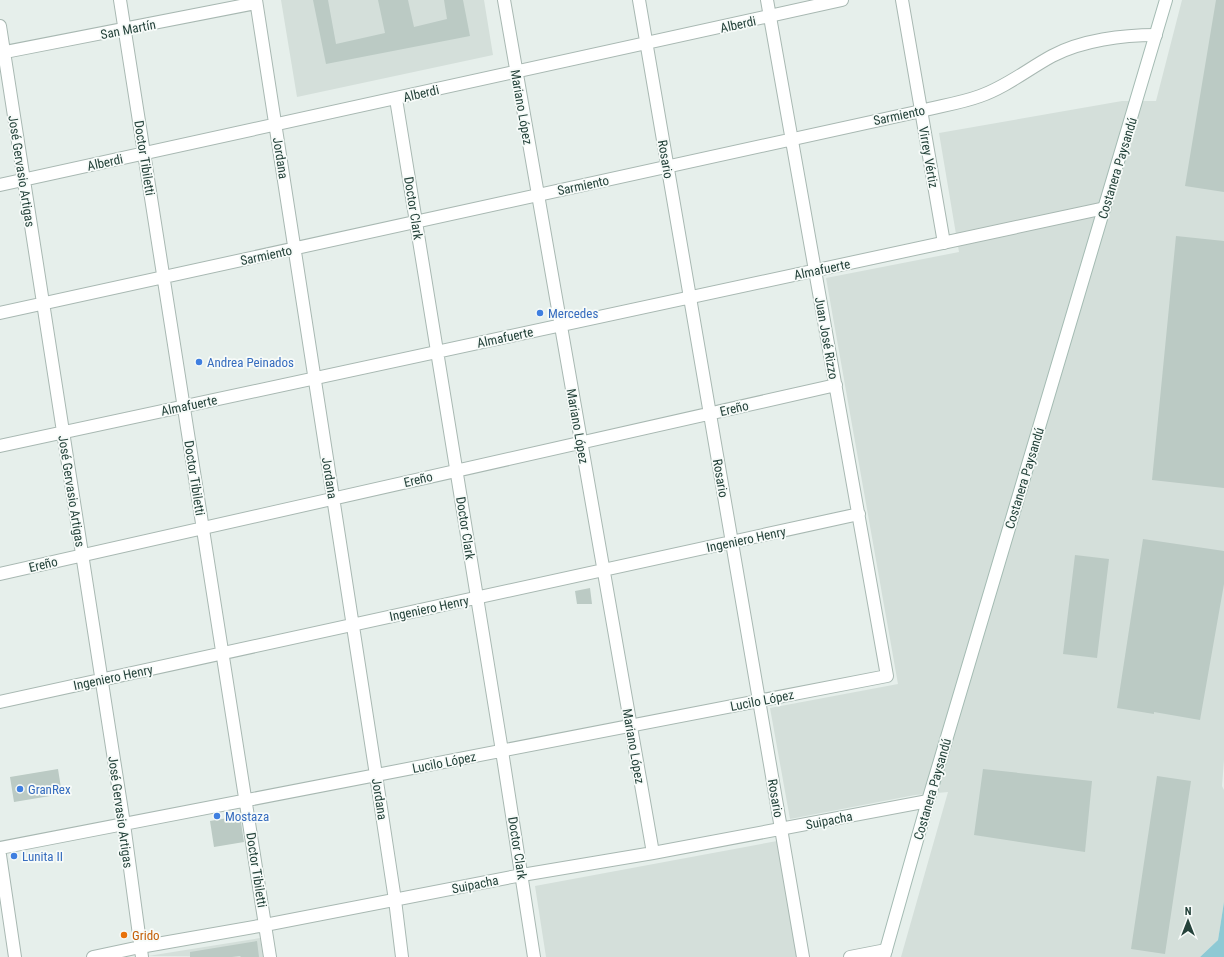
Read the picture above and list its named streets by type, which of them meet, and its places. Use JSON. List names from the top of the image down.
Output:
{
  "streets": {
    "street": [
      "Alberdi",
      "San Martín",
      "Mariano López",
      "Sarmiento",
      "Virrey Vértiz",
      "Doctor Tibiletti",
      "Jordana",
      "Rosario",
      "Costanera Paysandú",
      "José Gervasio Artigas",
      "Doctor Clark",
      "Almafuerte",
      "Juan José Rizzo",
      "Ereño",
      "Ingeniero Henry",
      "Lucilo López",
      "Suipacha"
    ]
  },
  "crossings": [
    ["Alberdi", "Mariano López"],
    ["Alberdi", "Doctor Tibiletti"],
    ["Alberdi", "Jordana"],
    ["Alberdi", "Rosario"],
    ["Alberdi", "José Gervasio Artigas"],
    ["Alberdi", "Doctor Clark"],
    ["Alberdi", "Juan José Rizzo"],
    ["San Martín", "Doctor Tibiletti"],
    ["San Martín", "Jordana"],
    ["San Martín", "José Gervasio Artigas"],
    ["Mariano López", "Sarmiento"],
    ["Mariano López", "Almafuerte"],
    ["Mariano López", "Ereño"],
    ["Mariano López", "Ingeniero Henry"],
    ["Mariano López", "Lucilo López"],
    ["Mariano López", "Suipacha"],
    ["Sarmiento", "Virrey Vértiz"],
    ["Sarmiento", "Doctor Tibiletti"],
    ["Sarmiento", "Jordana"],
    ["Sarmiento", "Rosario"],
    ["Sarmiento", "Costanera Paysandú"],
    ["Sarmiento", "José Gervasio Artigas"],
    ["Sarmiento", "Doctor Clark"],
    ["Sarmiento", "Juan José Rizzo"],
    ["Virrey Vértiz", "Almafuerte"],
    ["Doctor Tibiletti", "Almafuerte"],
    ["Doctor Tibiletti", "Ereño"],
    ["Doctor Tibiletti", "Ingeniero Henry"],
    ["Doctor Tibiletti", "Lucilo López"],
    ["Doctor Tibiletti", "Suipacha"],
    ["Jordana", "Almafuerte"],
    ["Jordana", "Ereño"],
    ["Jordana", "Ingeniero Henry"],
    ["Jordana", "Lucilo López"],
    ["Jordana", "Suipacha"],
    ["Rosario", "Almafuerte"],
    ["Rosario", "Ereño"],
    ["Rosario", "Ingeniero Henry"],
    ["Rosario", "Lucilo López"],
    ["Rosario", "Suipacha"],
    ["Costanera Paysandú", "Almafuerte"],
    ["Costanera Paysandú", "Suipacha"],
    ["José Gervasio Artigas", "Almafuerte"],
    ["José Gervasio Artigas", "Ereño"],
    ["José Gervasio Artigas", "Ingeniero Henry"],
    ["José Gervasio Artigas", "Lucilo López"],
    ["José Gervasio Artigas", "Suipacha"],
    ["Doctor Clark", "Almafuerte"],
    ["Doctor Clark", "Ereño"],
    ["Doctor Clark", "Ingeniero Henry"],
    ["Doctor Clark", "Lucilo López"],
    ["Doctor Clark", "Suipacha"],
    ["Almafuerte", "Juan José Rizzo"],
    ["Juan José Rizzo", "Ereño"],
    ["Juan José Rizzo", "Ingeniero Henry"],
    ["Juan José Rizzo", "Lucilo López"]
  ],
  "places": [
    "Mercedes",
    "Andrea Peinados",
    "GranRex",
    "Mostaza",
    "Lunita II",
    "Grido"
  ],
  "north": "top"
}
